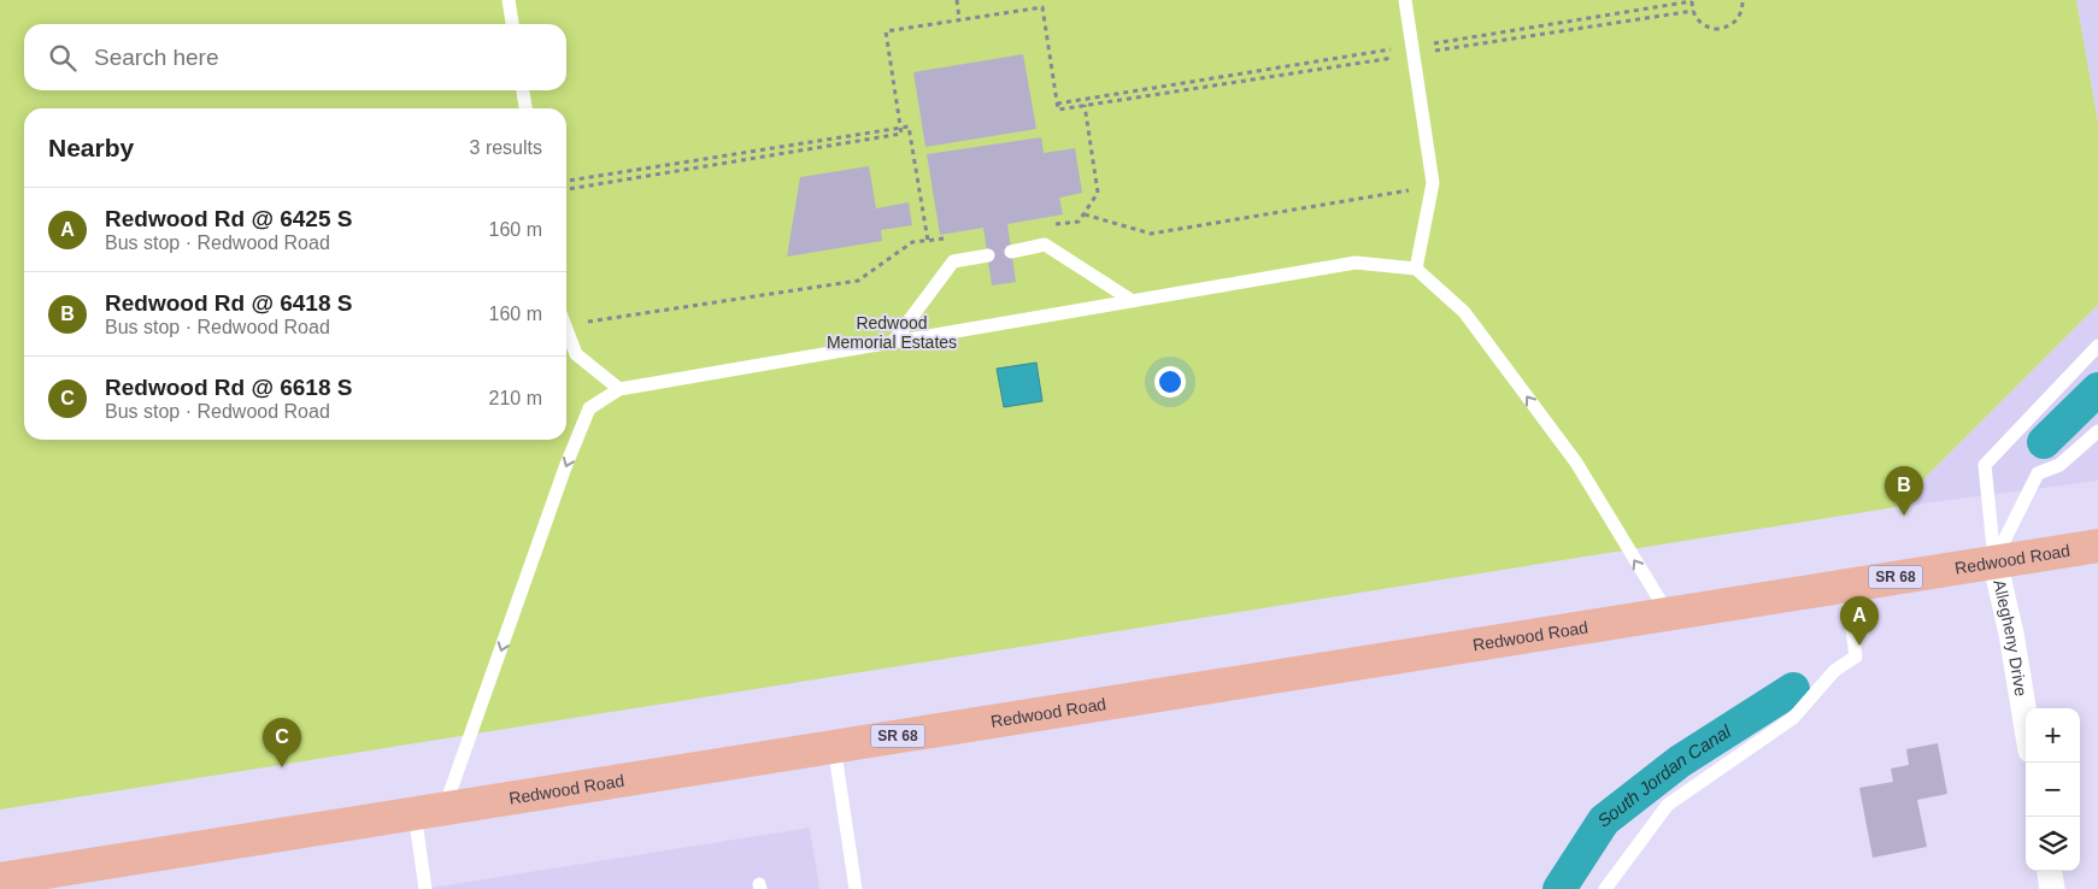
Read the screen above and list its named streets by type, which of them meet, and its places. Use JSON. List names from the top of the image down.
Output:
{
  "streets": {
    "main road": ["Redwood Road", "SR 68"],
    "street": ["Allegheny Drive"]
  },
  "crossings": [
    ["Redwood Road", "Allegheny Drive"]
  ],
  "water": ["South Jordan Canal"],
  "parks": ["Redwood Memorial Estates"],
  "page": {
    "search": "Search here",
    "heading": ["Nearby", "3 results"],
    "list": [
      {
        "mark": "A",
        "name": "Redwood Rd @ 6425 S",
        "note": "Bus stop · Redwood Road",
        "value": "160 m"
      },
      {
        "mark": "B",
        "name": "Redwood Rd @ 6418 S",
        "note": "Bus stop · Redwood Road",
        "value": "160 m"
      },
      {
        "mark": "C",
        "name": "Redwood Rd @ 6618 S",
        "note": "Bus stop · Redwood Road",
        "value": "210 m"
      }
    ],
    "pins": ["B", "A", "C"],
    "map_buttons": ["+", "−"]
  }
}
